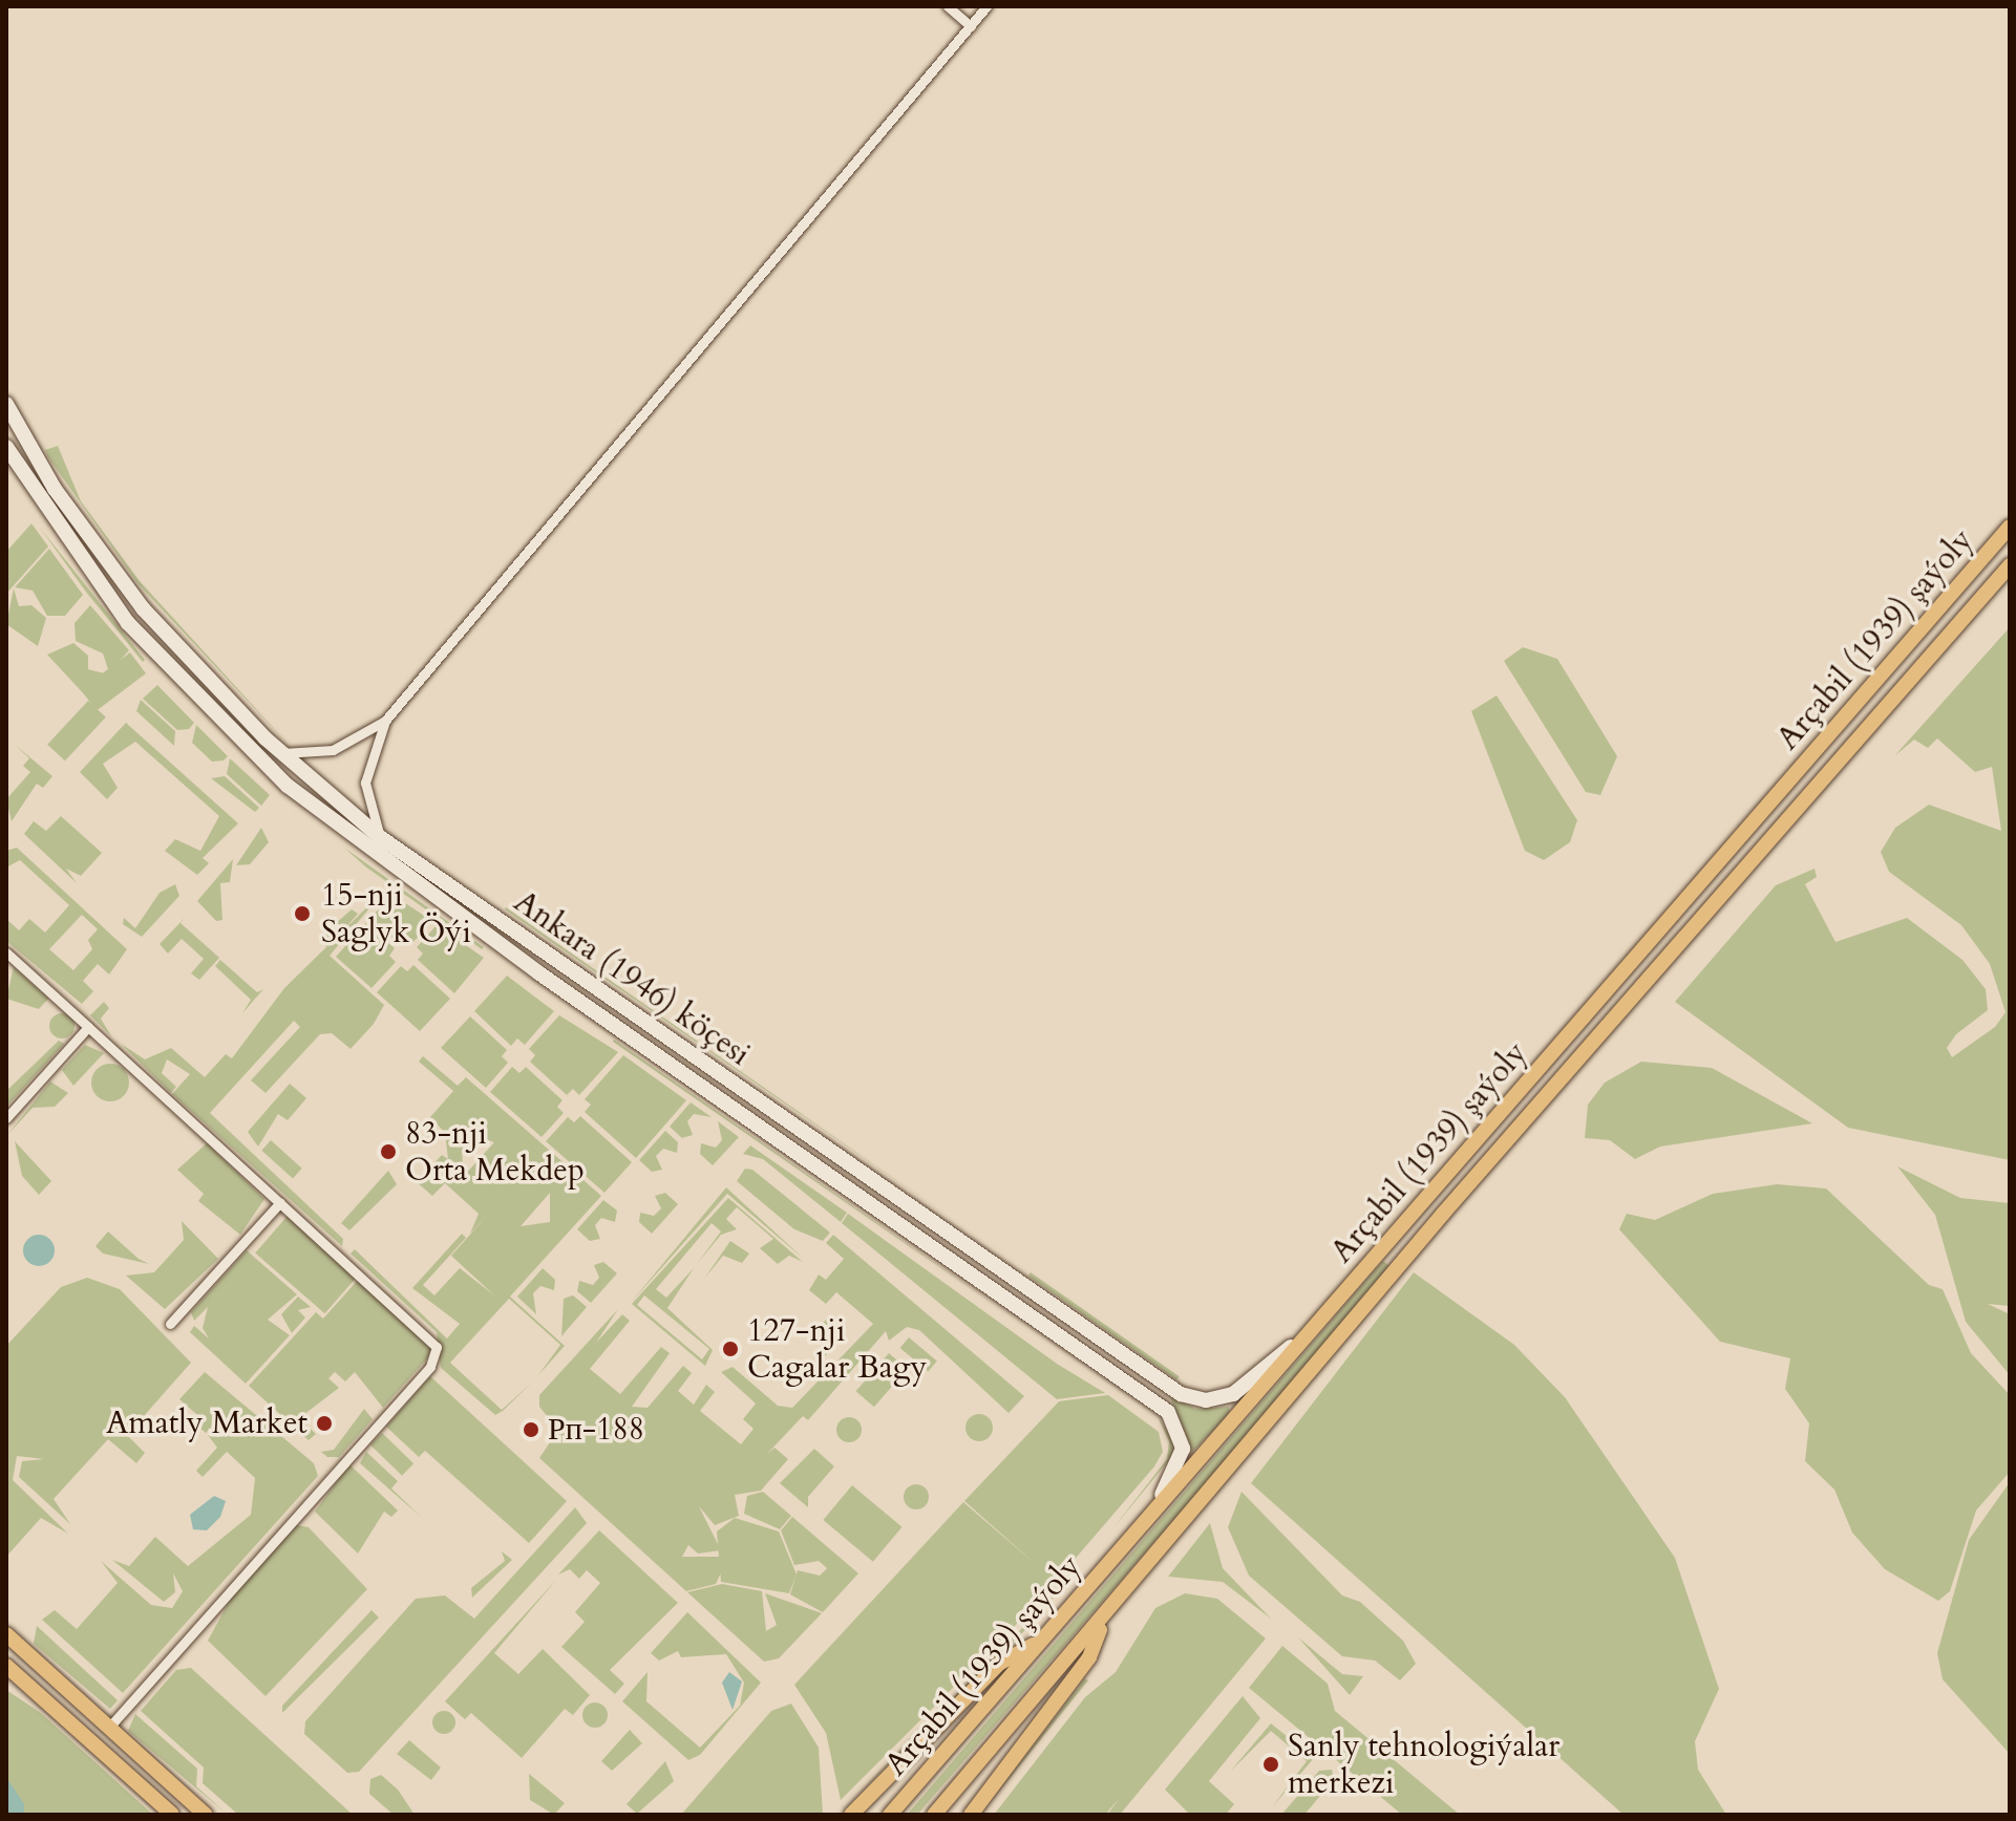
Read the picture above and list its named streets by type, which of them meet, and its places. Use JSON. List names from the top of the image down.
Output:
{
  "streets": {
    "main road": ["Arçabil (1939) şaýoly", "Ankara (1946) köçesi"]
  },
  "crossings": [
    ["Arçabil (1939) şaýoly", "Ankara (1946) köçesi"]
  ],
  "places": [
    "15-nji Saglyk Öýi",
    "83-nji Orta Mekdep",
    "127-nji Cagalar Bagy",
    "Amatly Market",
    "Рп-188",
    "Sanly tehnologiýalar merkezi"
  ]
}
